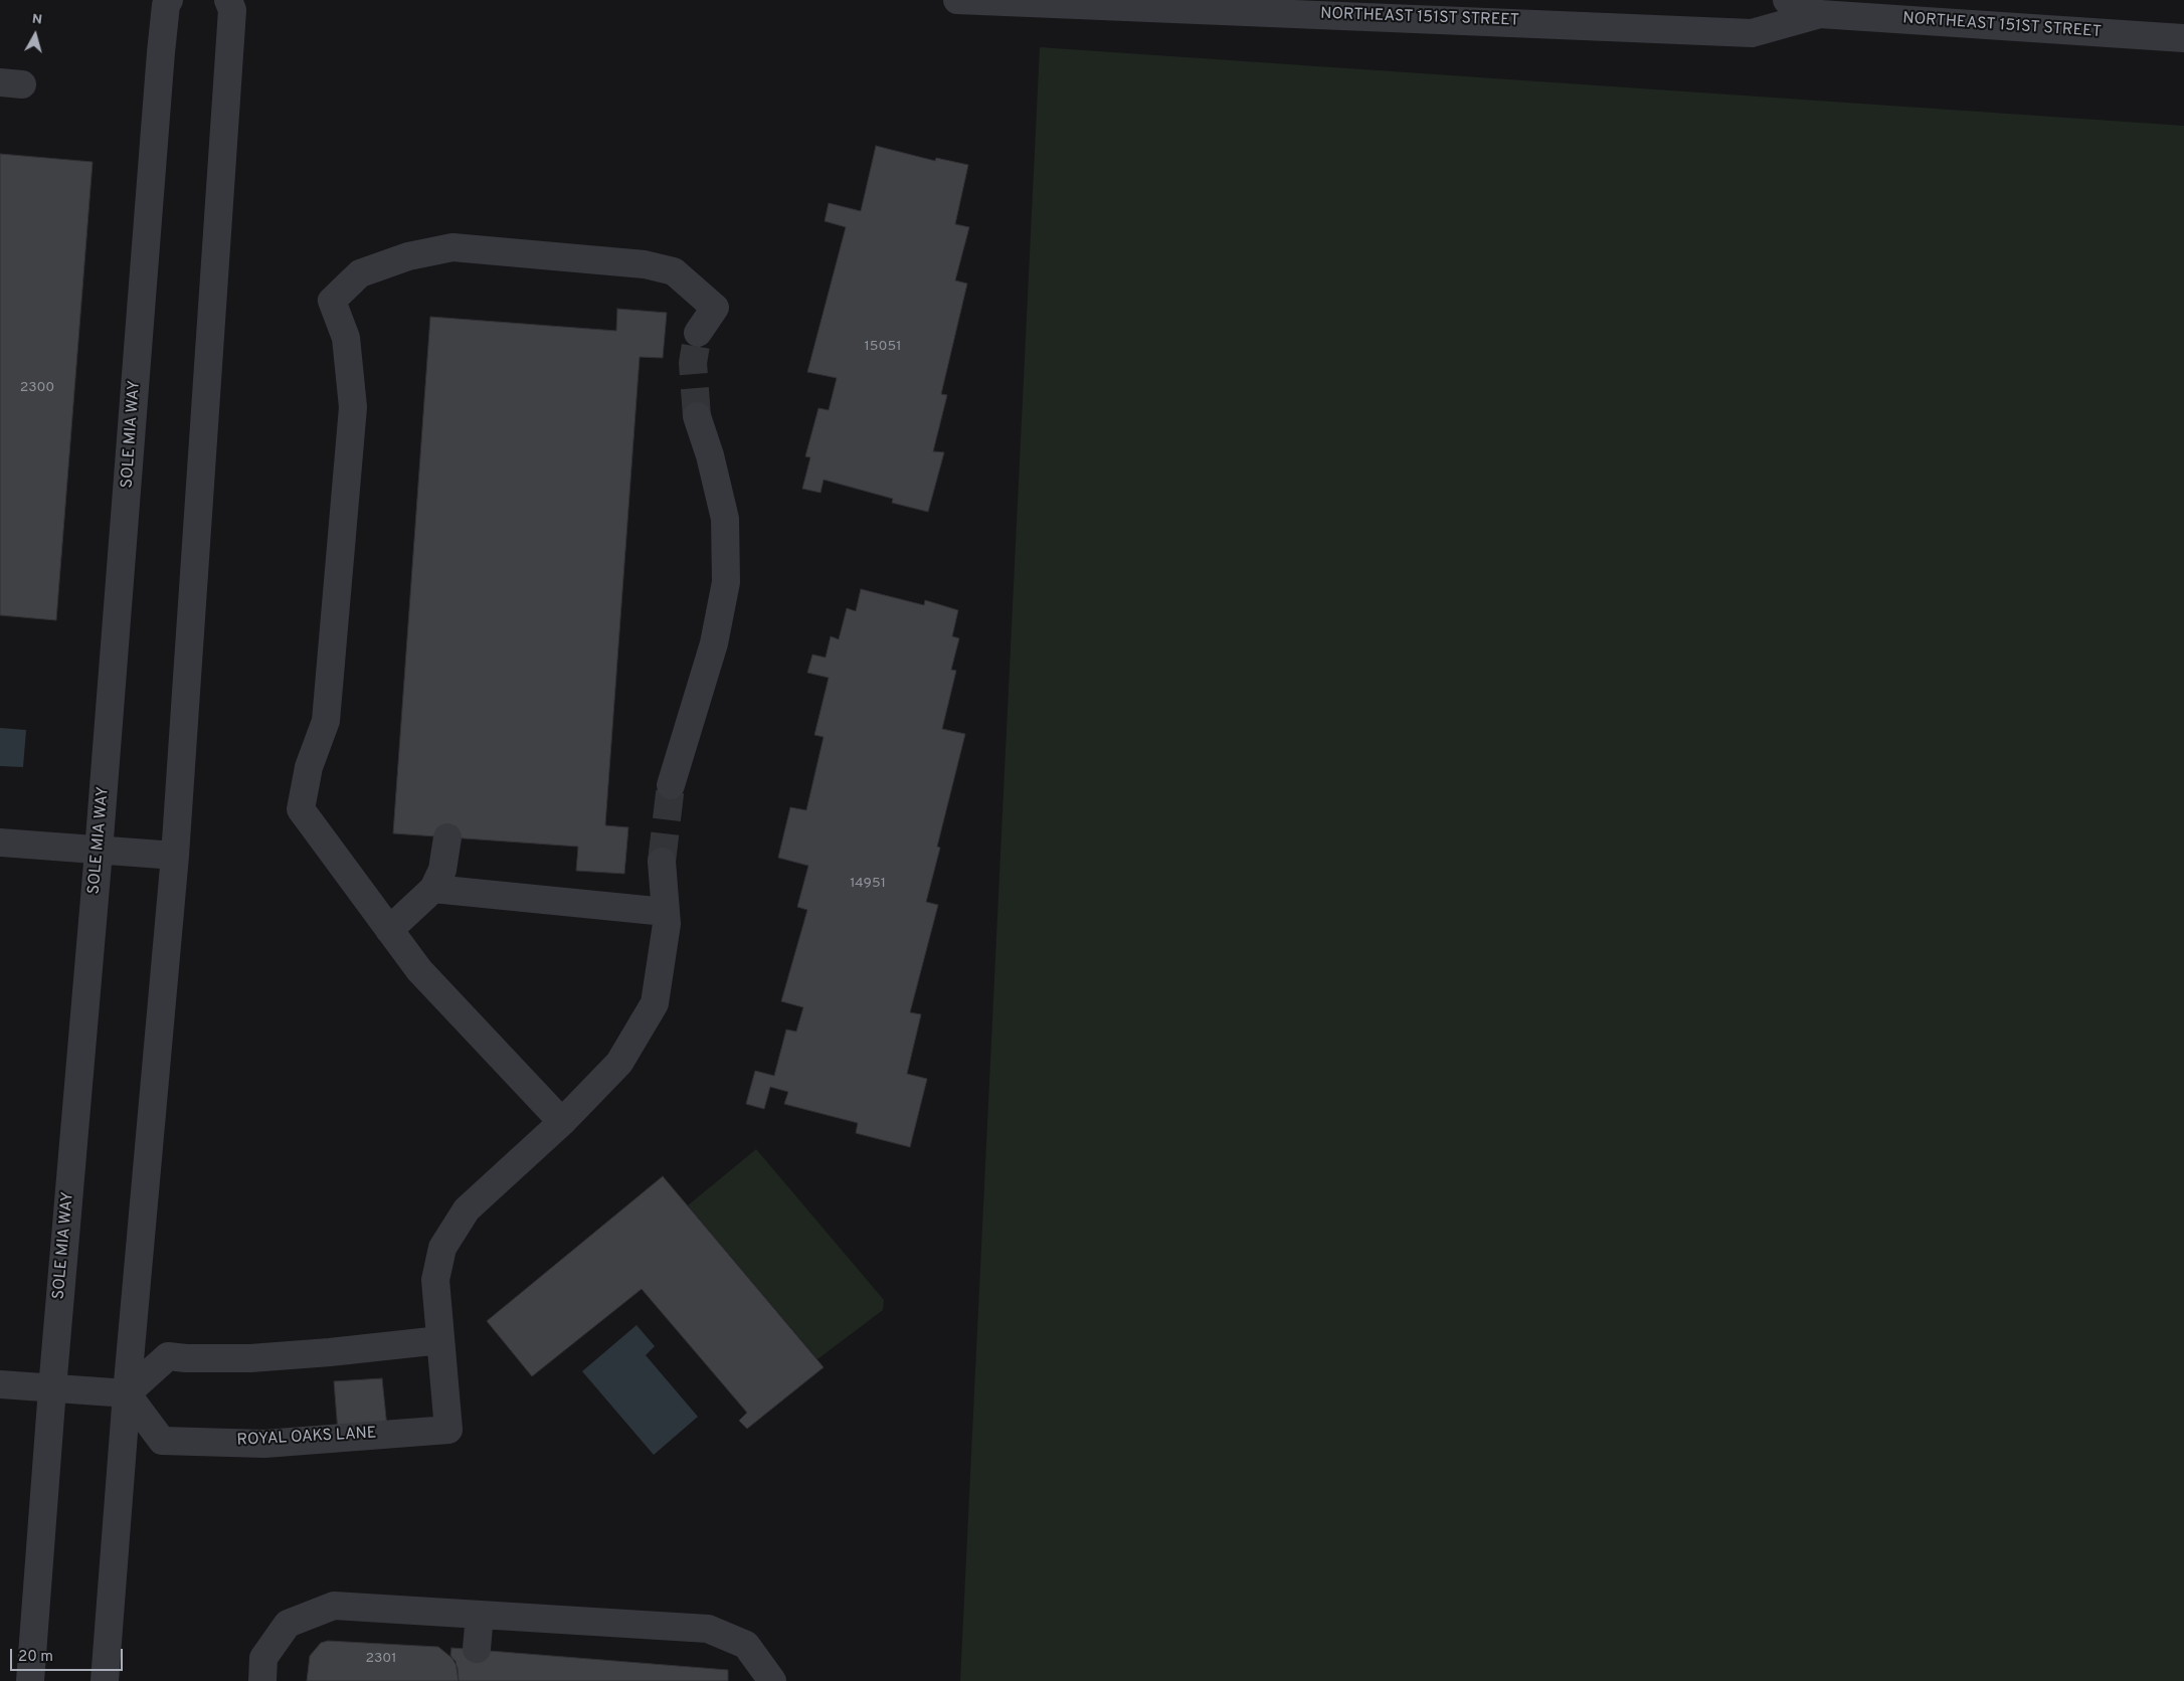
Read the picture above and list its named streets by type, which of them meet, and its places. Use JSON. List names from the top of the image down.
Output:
{
  "streets": {
    "street": ["NORTHEAST 151ST STREET", "SOLE MIA WAY", "ROYAL OAKS LANE"]
  },
  "house_numbers": [
    "15051",
    "2300",
    "14951",
    "2301"
  ],
  "scale_bar": "20 m",
  "north": "top"
}
